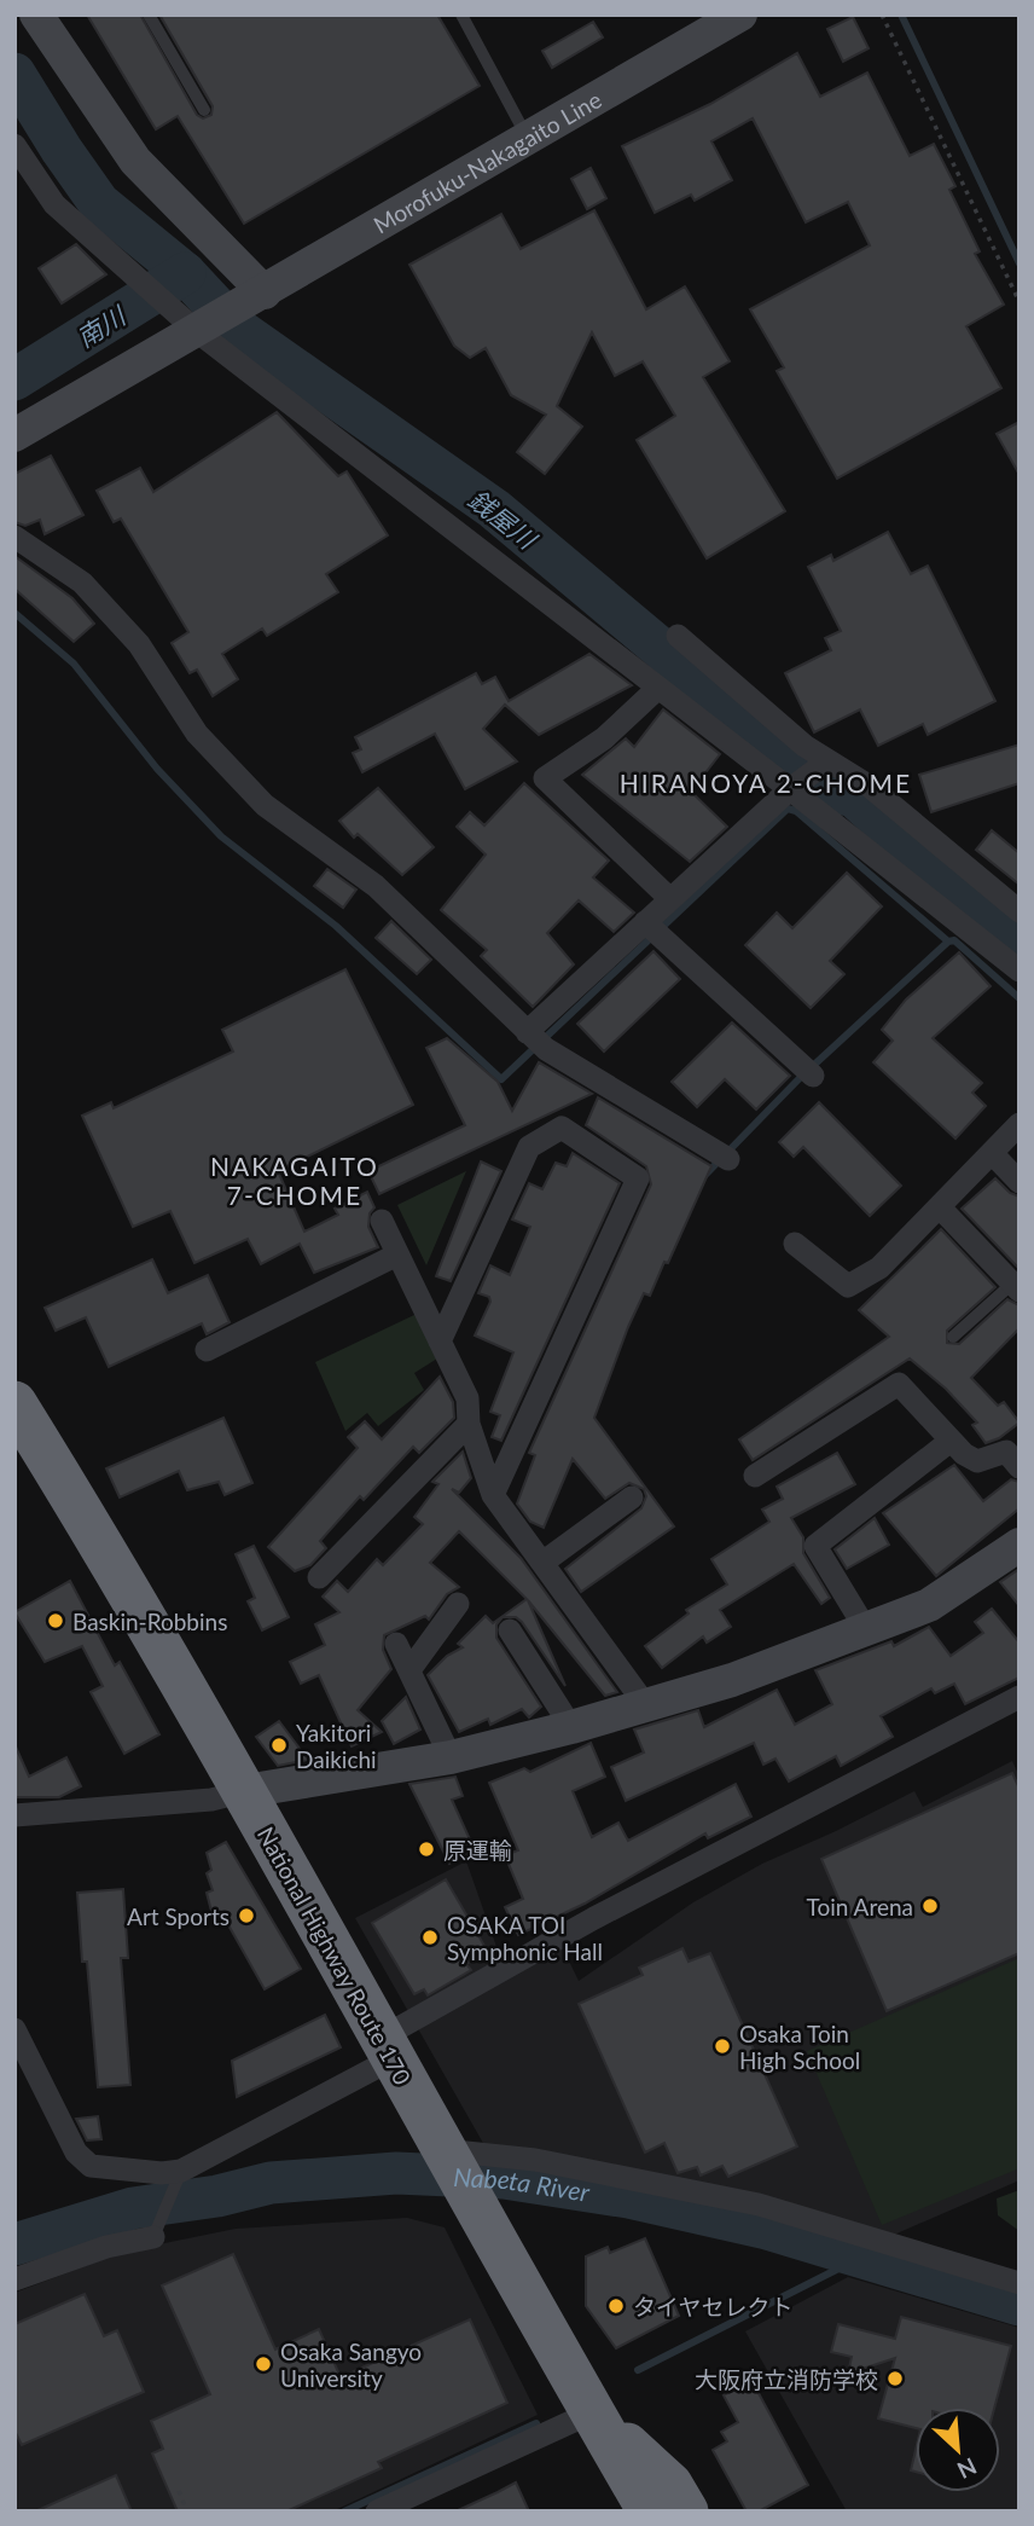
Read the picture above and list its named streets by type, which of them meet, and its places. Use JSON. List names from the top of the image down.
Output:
{
  "streets": {
    "highway": ["National Highway Route 170"],
    "street": ["Morofuku-Nakagaito Line"]
  },
  "districts": ["HIRANOYA 2-CHOME", "NAKAGAITO 7-CHOME"],
  "water": ["南川", "銭屋川", "Nabeta River"],
  "places": [
    "Baskin-Robbins",
    "Yakitori Daikichi",
    "原運輸",
    "Toin Arena",
    "Art Sports",
    "OSAKA TOI Symphonic Hall",
    "Osaka Toin High School",
    "タイヤセレクト",
    "Osaka Sangyo University",
    "大阪府立消防学校"
  ],
  "north": "bottom right"
}
